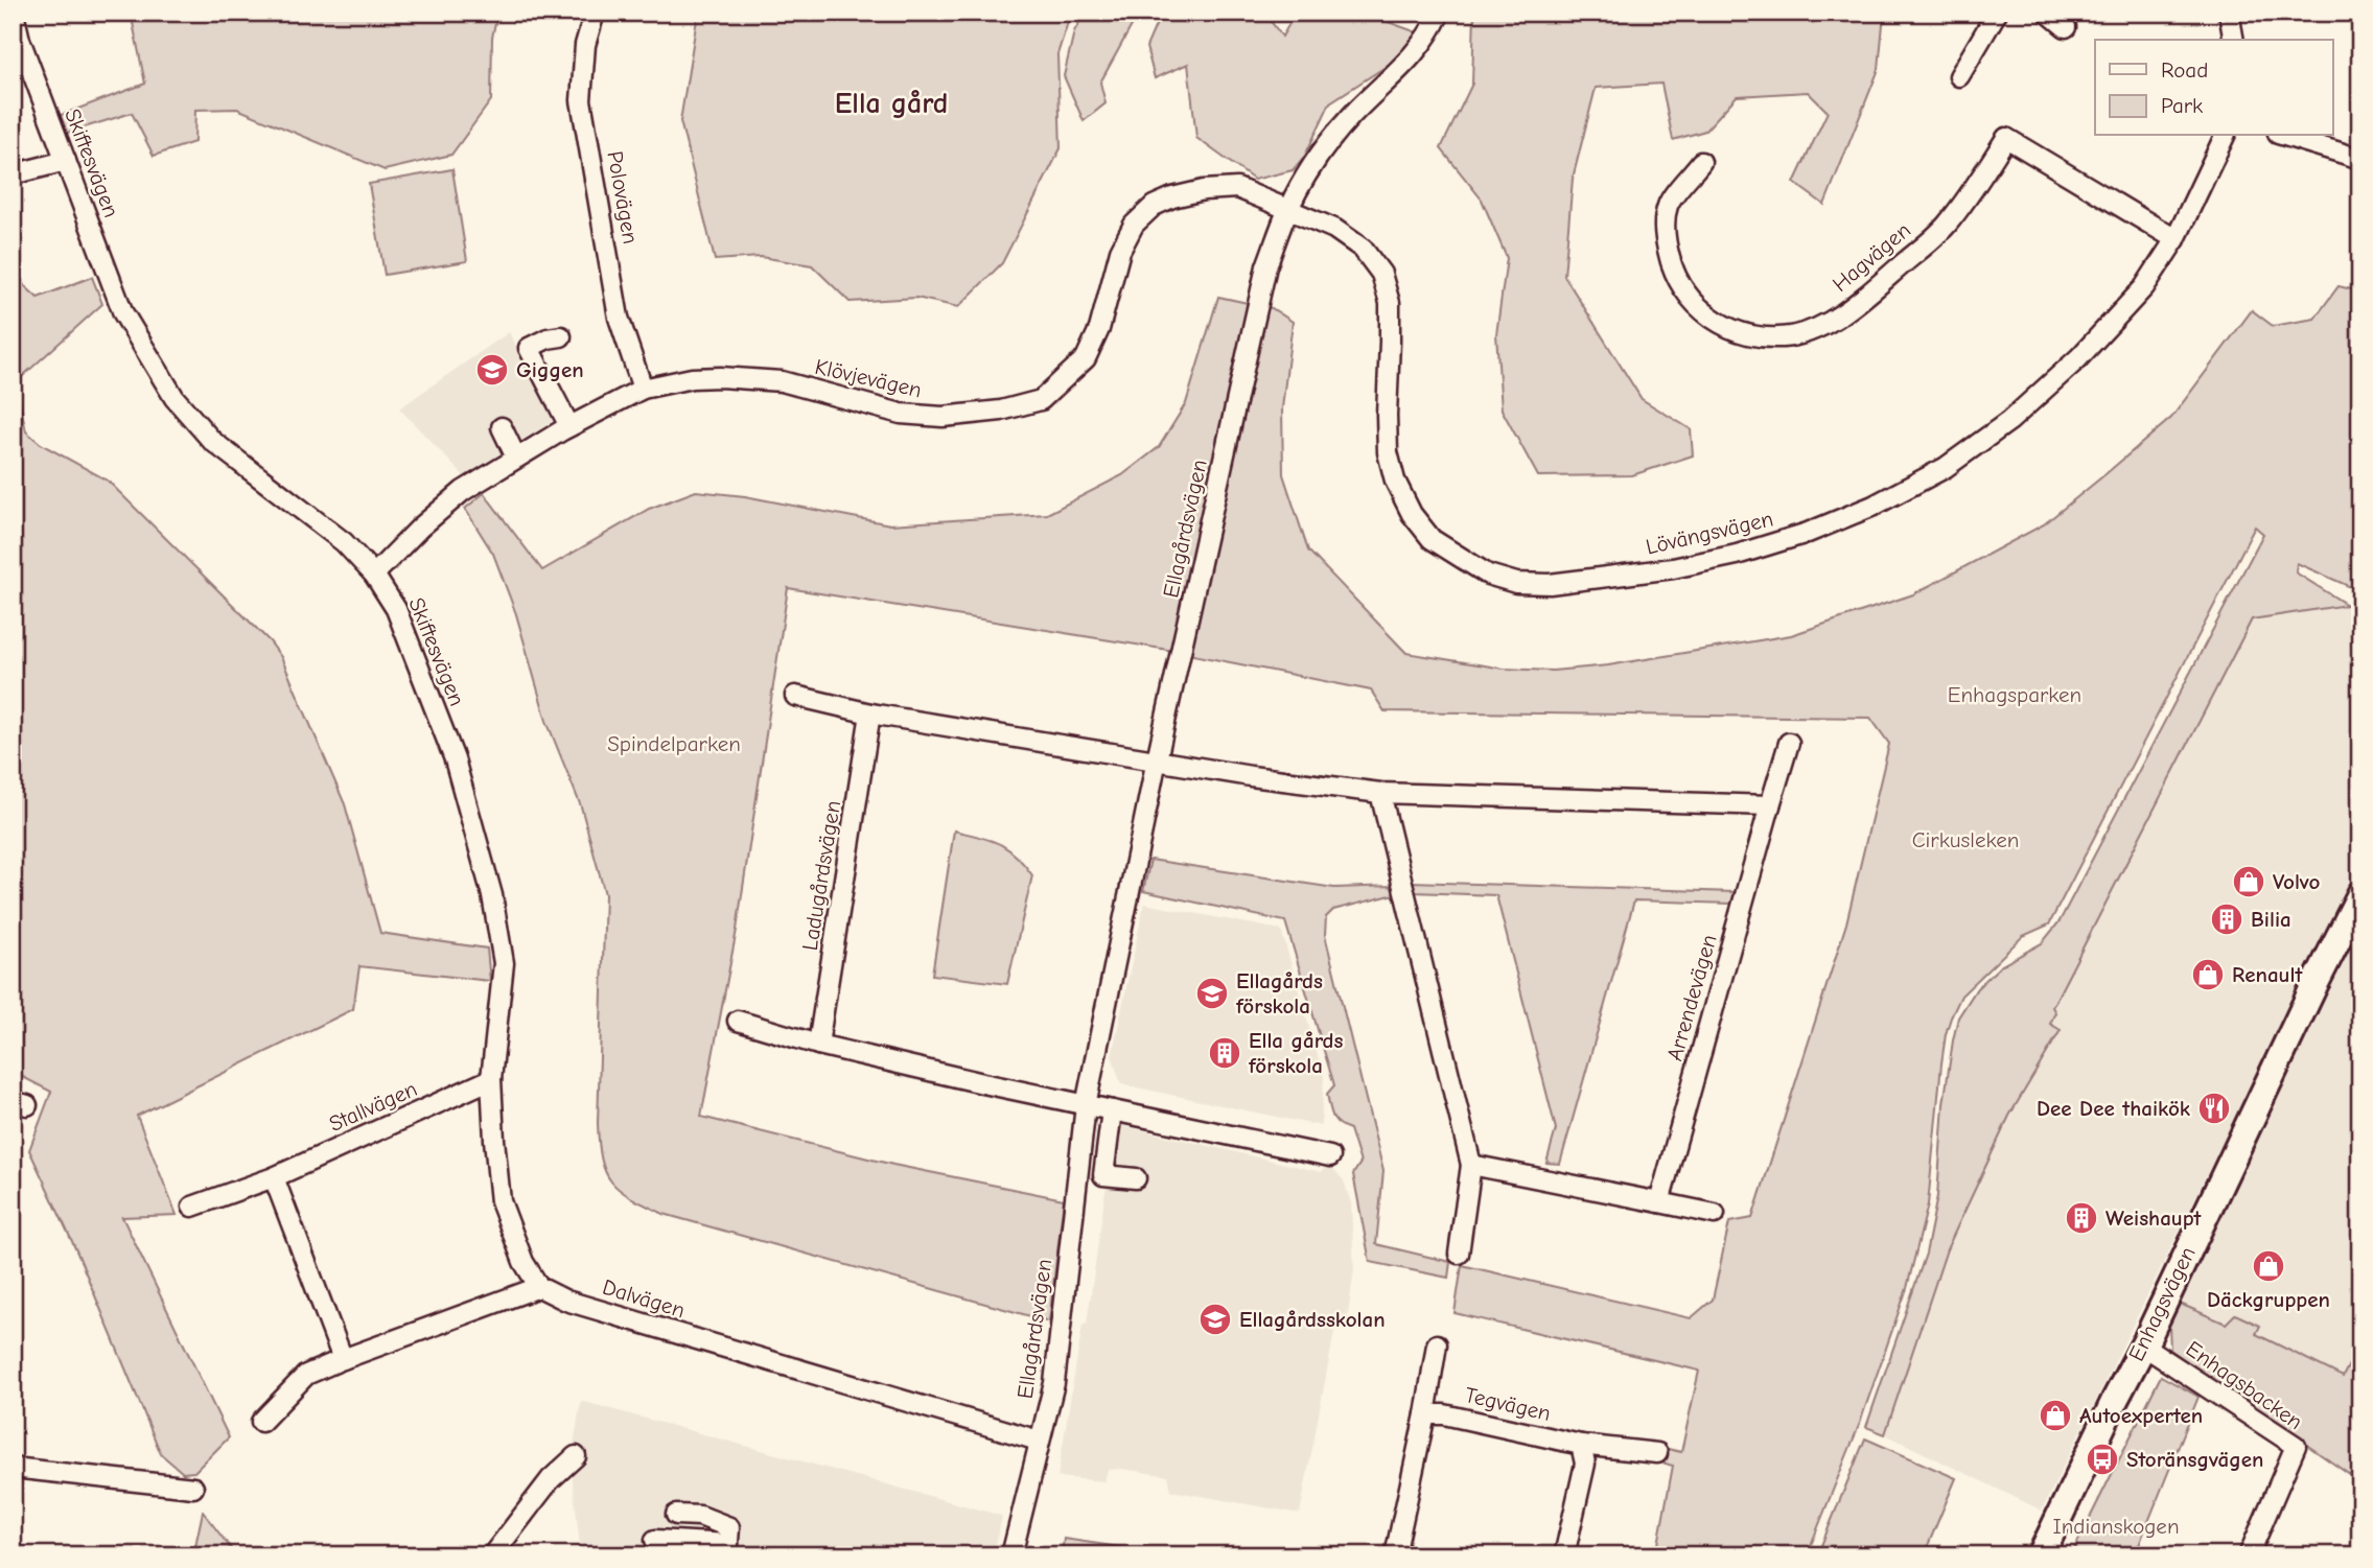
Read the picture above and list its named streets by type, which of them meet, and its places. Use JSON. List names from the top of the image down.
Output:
{
  "streets": {
    "street": [
      "Skiftesvägen",
      "Polovägen",
      "Hagvägen",
      "Klövjevägen",
      "Ellagårdsvägen",
      "Lövängsvägen",
      "Ladugårdsvägen",
      "Arrendevägen",
      "Stallvägen",
      "Dalvägen",
      "Enhagsvägen",
      "Enhagsbacken",
      "Tegvägen"
    ]
  },
  "crossings": [
    ["Skiftesvägen", "Klövjevägen"],
    ["Skiftesvägen", "Stallvägen"],
    ["Skiftesvägen", "Dalvägen"],
    ["Polovägen", "Klövjevägen"],
    ["Hagvägen", "Lövängsvägen"],
    ["Klövjevägen", "Ellagårdsvägen"],
    ["Klövjevägen", "Lövängsvägen"],
    ["Ellagårdsvägen", "Lövängsvägen"],
    ["Ellagårdsvägen", "Dalvägen"],
    ["Enhagsvägen", "Enhagsbacken"]
  ],
  "districts": ["Ella gård"],
  "parks": [
    "Enhagsparken",
    "Spindelparken",
    "Cirkusleken",
    "Indianskogen"
  ],
  "places": {
    "school or university": ["Giggen", "Ellagårds förskola", "Ellagårdsskolan"],
    "shop": [
      "Volvo",
      "Renault",
      "Däckgruppen",
      "Autoexperten"
    ],
    "building": ["Bilia", "Ella gårds förskola", "Weishaupt"],
    "restaurant": ["Dee Dee thaikök"],
    "bus stop": ["Storänsgvägen"]
  },
  "legend": ["Road", "Park"]
}
